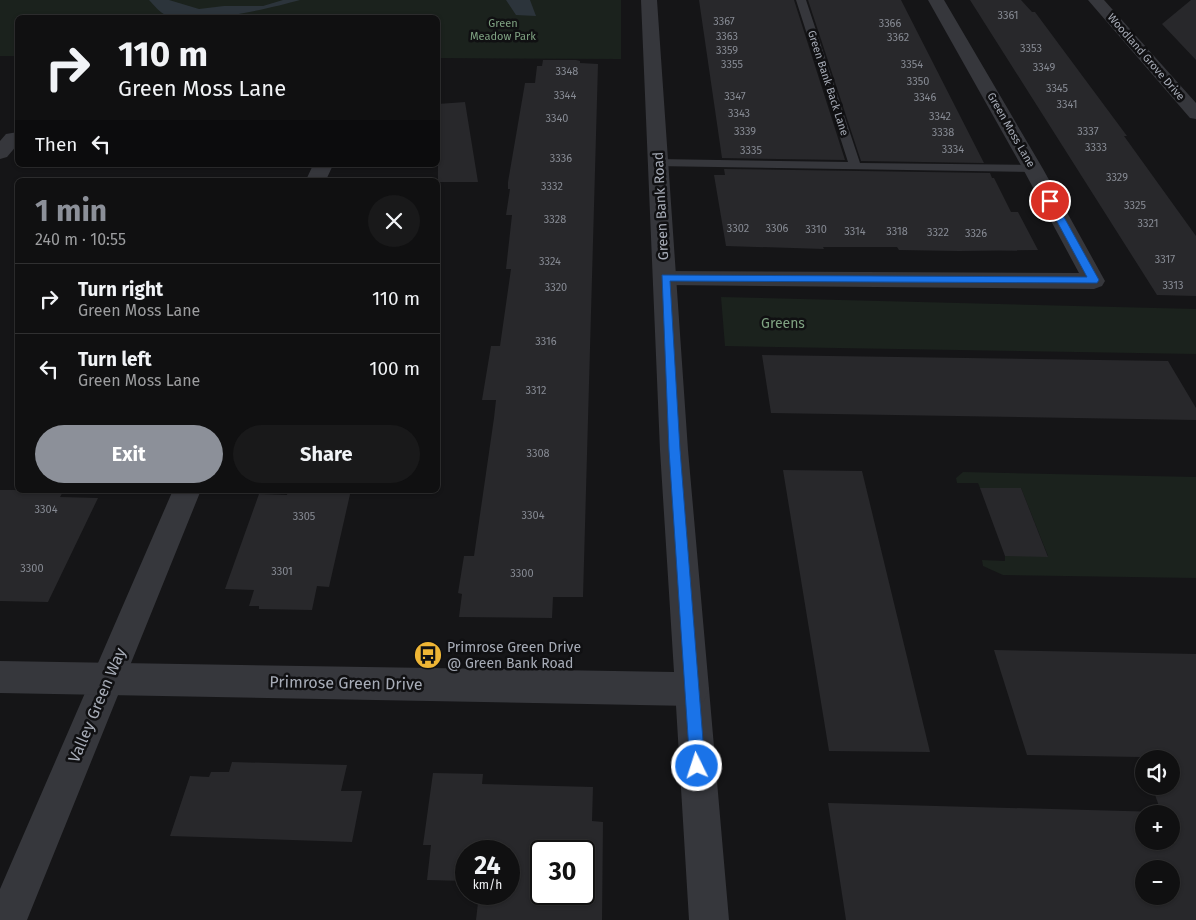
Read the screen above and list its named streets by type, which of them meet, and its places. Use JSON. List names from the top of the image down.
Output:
{
  "streets": {
    "street": [
      "Woodland Grove Drive",
      "Green Moss Lane",
      "Green Bank Road",
      "Primrose Green Drive",
      "Valley Green Way"
    ],
    "lane": ["Green Bank Back Lane"]
  },
  "crossings": [
    ["Green Moss Lane", "Green Bank Road"],
    ["Green Bank Road", "Primrose Green Drive"],
    ["Primrose Green Drive", "Valley Green Way"]
  ],
  "parks": ["Green Meadow Park", "Greens"],
  "places": {
    "bus stop": ["Primrose Green Drive @ Green Bank Road"]
  },
  "house_numbers": [
    "3361",
    "3367",
    "3366",
    "3363",
    "3362",
    "3353",
    "3359",
    "3355",
    "3354",
    "3349",
    "3348",
    "3350",
    "3345",
    "3344",
    "3347",
    "3346",
    "3341",
    "3343",
    "3342",
    "3340",
    "3339",
    "3337",
    "3338",
    "3333",
    "3334",
    "3335",
    "3336",
    "3329",
    "3332",
    "3325",
    "3328",
    "3321",
    "3302",
    "3306",
    "3310",
    "3314",
    "3318",
    "3322",
    "3326",
    "3317",
    "3324",
    "3313",
    "3320",
    "3316",
    "3312",
    "3308",
    "3304",
    "3304",
    "3305",
    "3300",
    "3301",
    "3300"
  ],
  "page": {
    "turn": ["110 m", "Green Moss Lane"],
    "then": "Then",
    "heading": ["1 min", "240 m · 10:55"],
    "list": [
      {
        "name": "Turn right",
        "note": "Green Moss Lane",
        "value": "110 m"
      },
      {
        "name": "Turn left",
        "note": "Green Moss Lane",
        "value": "100 m"
      }
    ],
    "buttons": ["Exit", "Share"],
    "map_buttons": ["+", "−"],
    "speed": "24 km/h",
    "limit": "30"
  }
}
